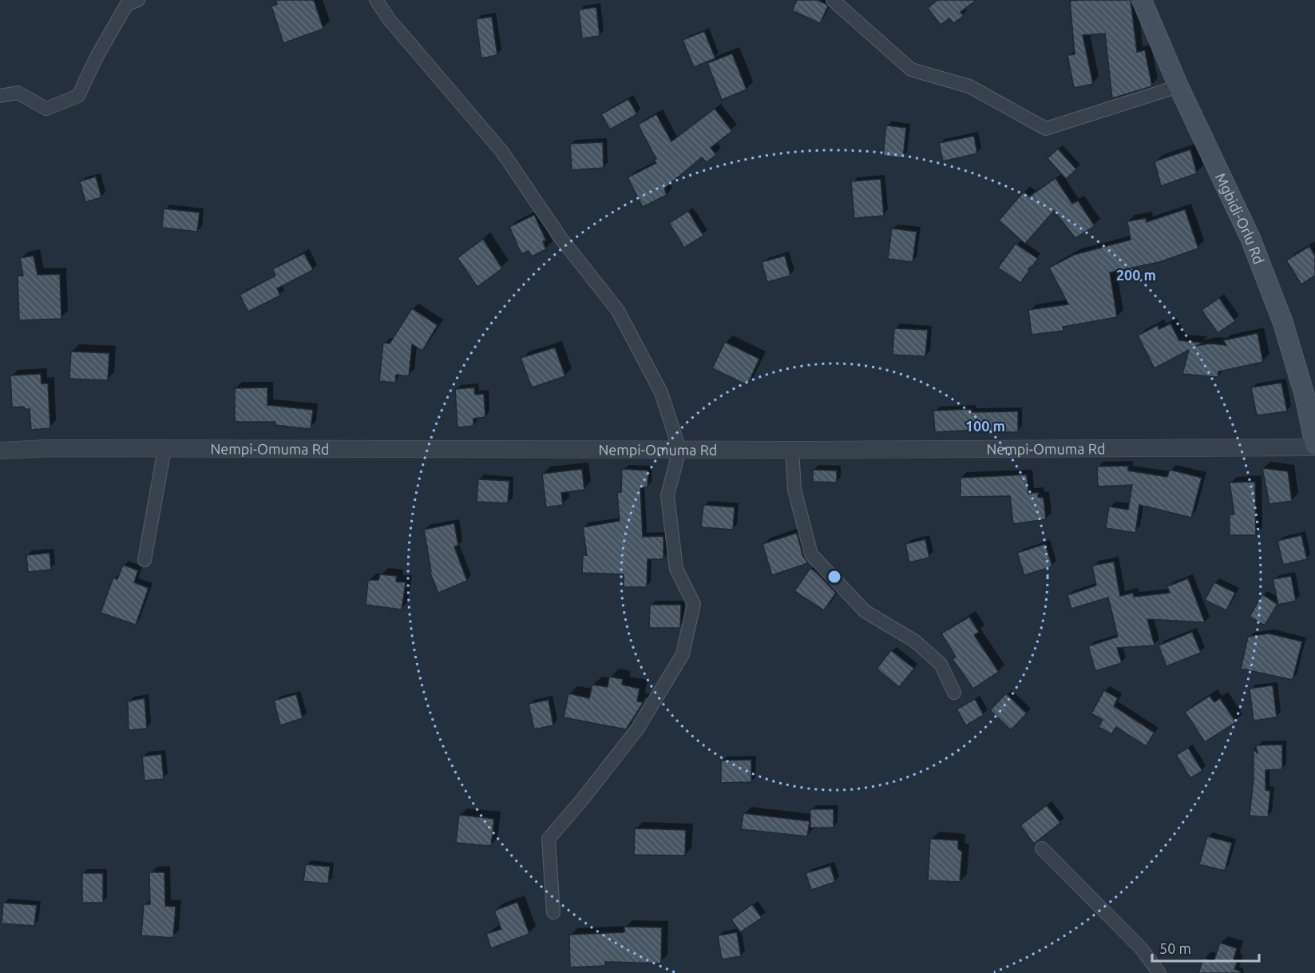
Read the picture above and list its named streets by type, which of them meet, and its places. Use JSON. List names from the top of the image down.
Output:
{
  "streets": {
    "main road": ["Mgbidi-Orlu Rd"],
    "street": ["Nempi-Omuma Rd"]
  },
  "crossings": [
    ["Mgbidi-Orlu Rd", "Nempi-Omuma Rd"]
  ],
  "scale_bar": "50 m",
  "rings": ["200 m", "100 m"]
}
